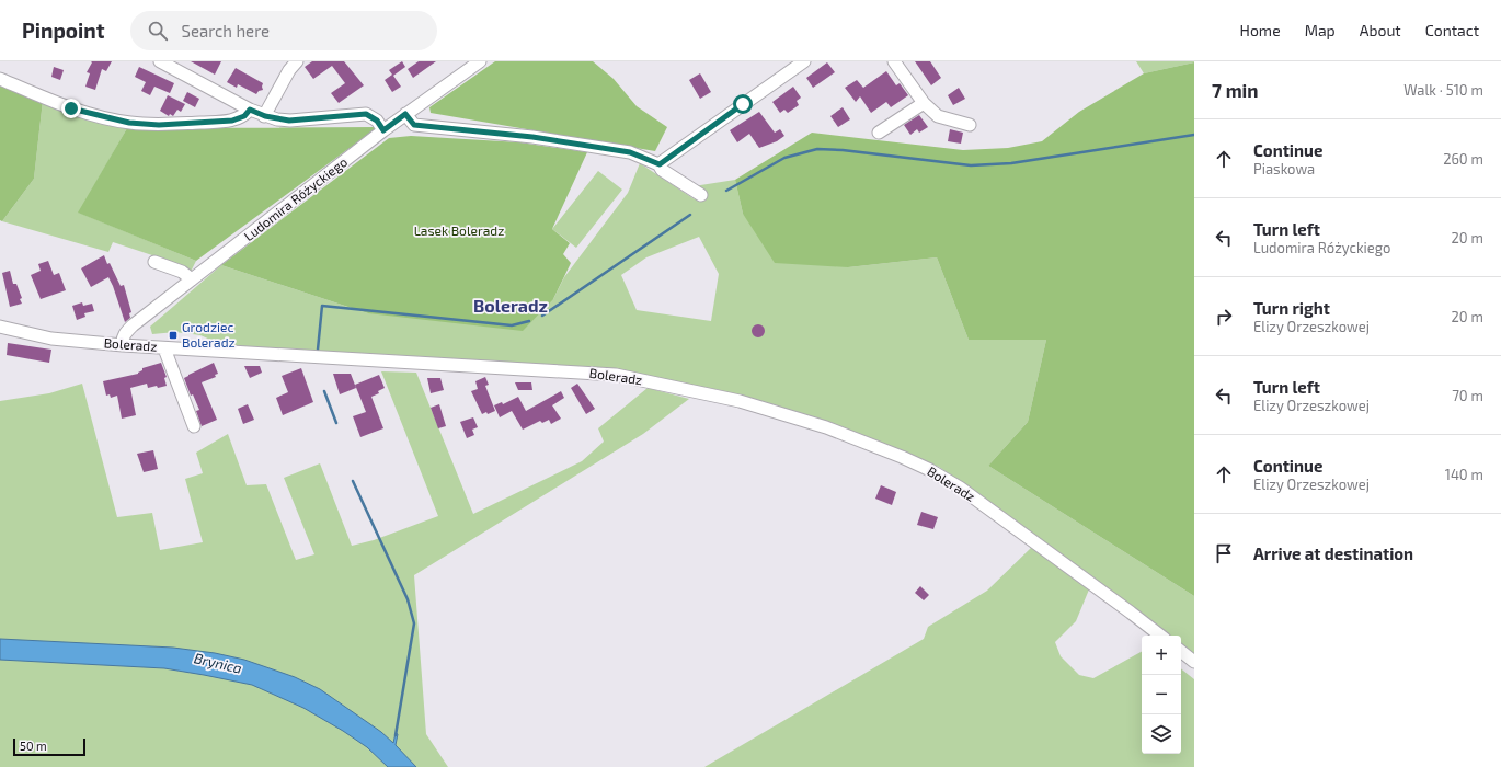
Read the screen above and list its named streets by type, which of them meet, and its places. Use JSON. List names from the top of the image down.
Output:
{
  "streets": {
    "street": ["Ludomira Różyckiego", "Boleradz"]
  },
  "crossings": [
    ["Ludomira Różyckiego", "Boleradz"]
  ],
  "districts": ["Boleradz"],
  "water": ["Brynica"],
  "parks": ["Lasek Boleradz"],
  "places": {
    "transit": ["Grodziec Boleradz"]
  },
  "scale_bar": "50 m",
  "page": {
    "header": "Pinpoint",
    "search": "Search here",
    "nav": [
      "Home",
      "Map",
      "About",
      "Contact"
    ],
    "heading": ["7 min", "Walk · 510 m"],
    "list": [
      ["Continue", "Piaskowa", "260 m"],
      ["Turn left", "Ludomira Różyckiego", "20 m"],
      ["Turn right", "Elizy Orzeszkowej", "20 m"],
      ["Turn left", "Elizy Orzeszkowej", "70 m"],
      ["Continue", "Elizy Orzeszkowej", "140 m"],
      "Arrive at destination"
    ],
    "map_buttons": ["+", "−"],
    "scale": "50 m"
  }
}
